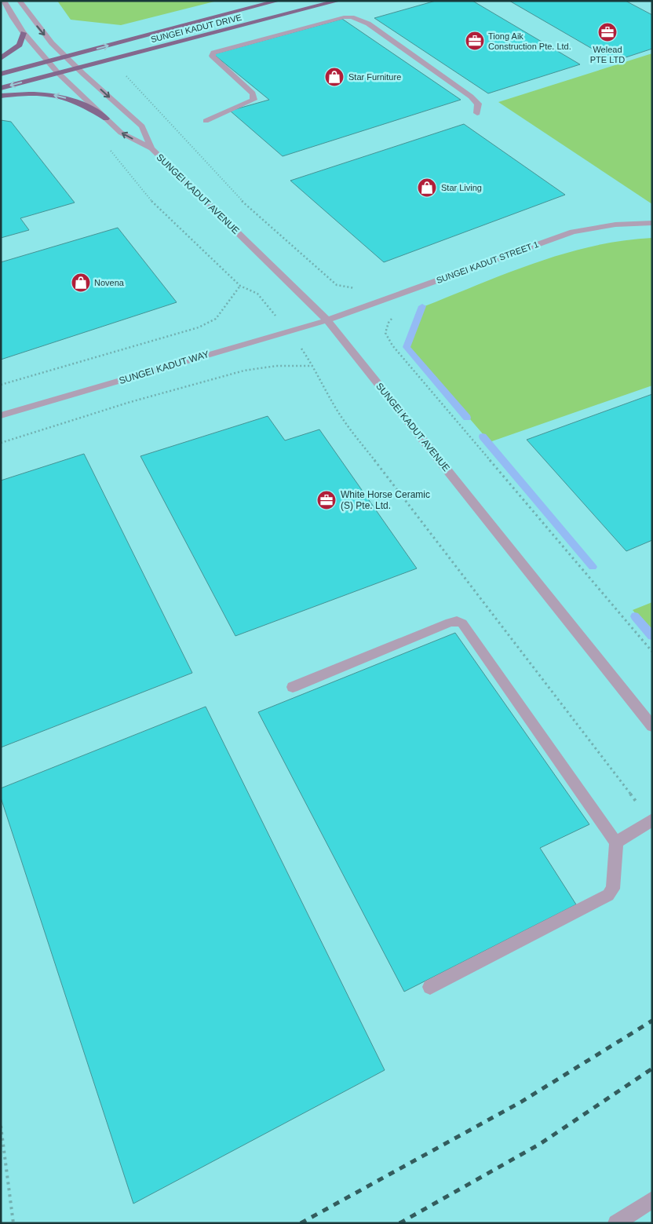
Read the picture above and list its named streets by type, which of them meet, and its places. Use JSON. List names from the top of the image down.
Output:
{
  "streets": {
    "main road": ["SUNGEI KADUT DRIVE"],
    "street": ["SUNGEI KADUT AVENUE", "SUNGEI KADUT STREET 1", "SUNGEI KADUT WAY"]
  },
  "crossings": [
    ["SUNGEI KADUT DRIVE", "SUNGEI KADUT AVENUE"],
    ["SUNGEI KADUT AVENUE", "SUNGEI KADUT STREET 1"],
    ["SUNGEI KADUT AVENUE", "SUNGEI KADUT WAY"],
    ["SUNGEI KADUT STREET 1", "SUNGEI KADUT WAY"]
  ],
  "places": {
    "office": ["Welead PTE LTD", "Tiong Aik Construction Pte. Ltd.", "White Horse Ceramic (S) Pte. Ltd."],
    "shop": ["Star Furniture", "Star Living", "Novena"]
  }
}
